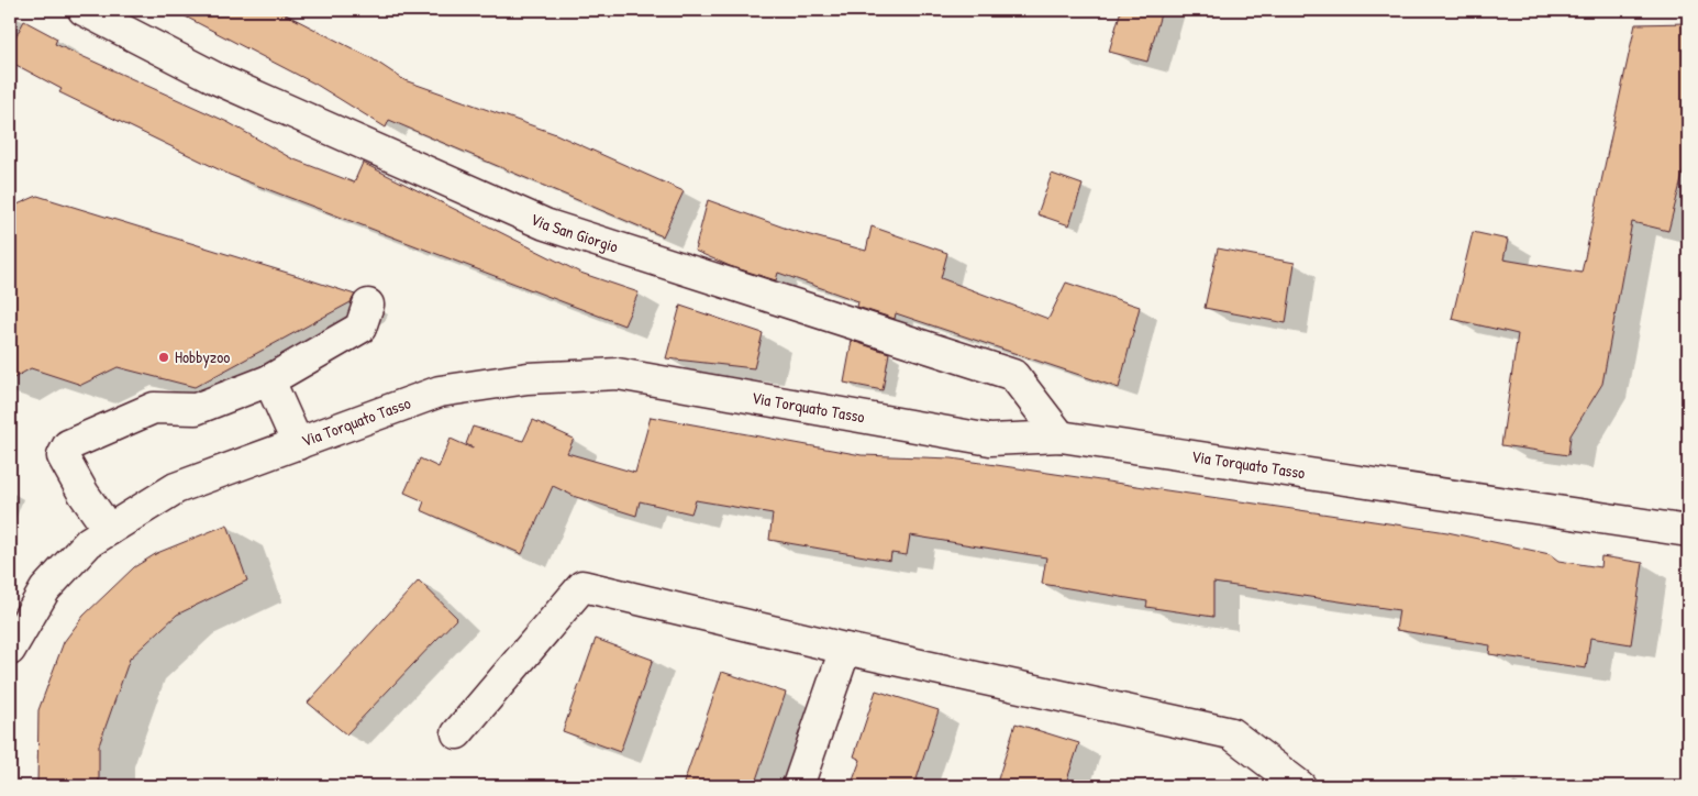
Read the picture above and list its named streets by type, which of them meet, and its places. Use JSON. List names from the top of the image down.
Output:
{
  "streets": {
    "street": ["Via San Giorgio", "Via Torquato Tasso"]
  },
  "crossings": [
    ["Via San Giorgio", "Via Torquato Tasso"]
  ],
  "places": ["Hobbyzoo"]
}
